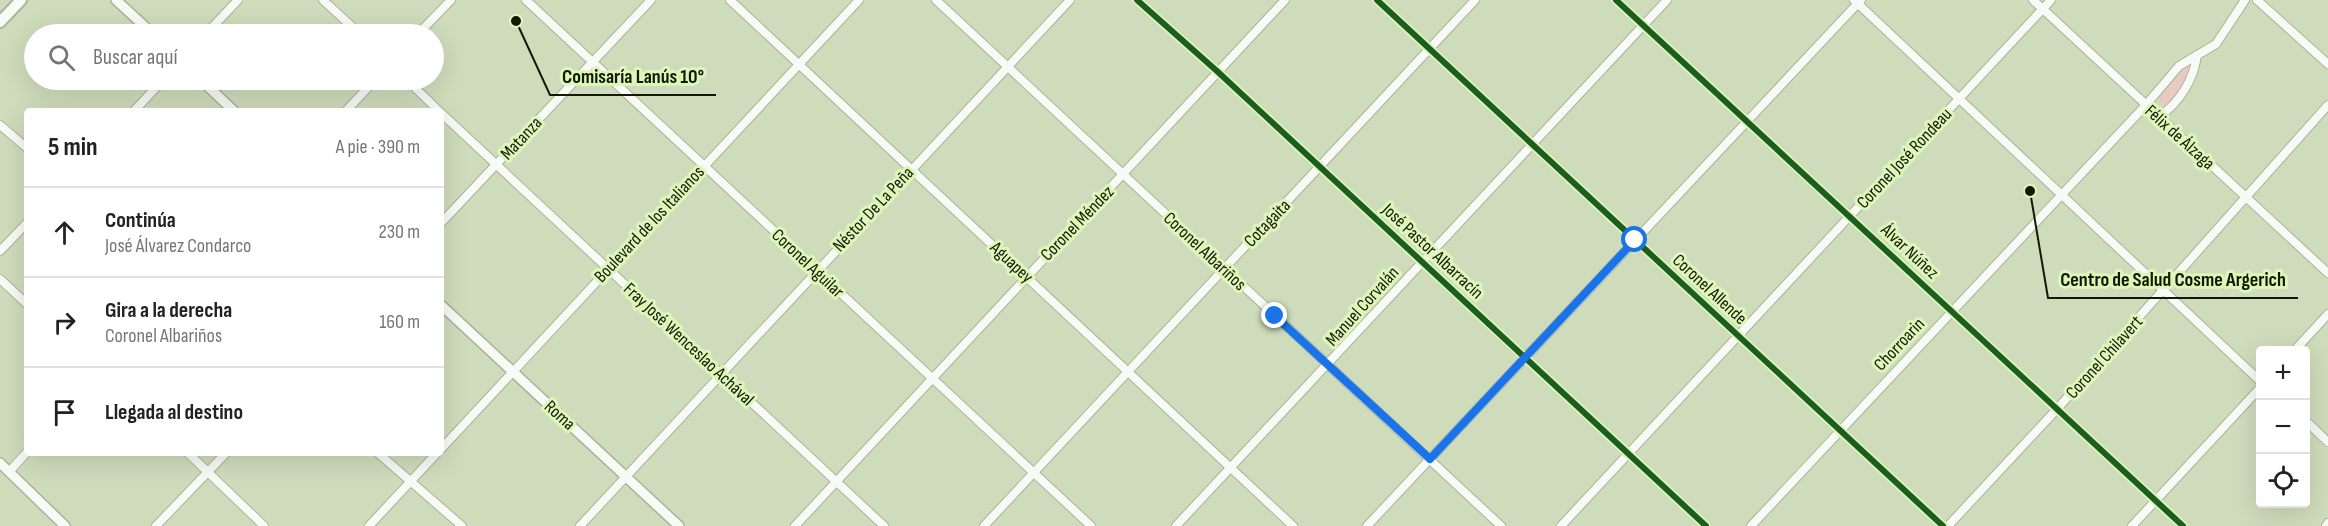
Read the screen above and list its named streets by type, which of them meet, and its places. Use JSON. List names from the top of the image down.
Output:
{
  "streets": {
    "street": [
      "Félix de Álzaga",
      "Matanza",
      "Coronel José Rondeau",
      "Néstor De La Peña",
      "Coronel Méndez",
      "Cotagaita",
      "Boulevard de los Italianos",
      "Coronel Albariños",
      "José Pastor Albarracín",
      "Álvar Núñez",
      "Aguapey",
      "Coronel Aguilar",
      "Coronel Allende",
      "Manuel Corvalán",
      "Fray José Wenceslao Achával",
      "Chorroarin",
      "Coronel Chilavert",
      "Roma"
    ]
  },
  "crossings": [
    ["Félix de Álzaga", "Coronel José Rondeau"],
    ["Félix de Álzaga", "Chorroarin"],
    ["Félix de Álzaga", "Coronel Chilavert"],
    ["Matanza", "Coronel Aguilar"],
    ["Matanza", "Fray José Wenceslao Achával"],
    ["Coronel José Rondeau", "José Pastor Albarracín"],
    ["Coronel José Rondeau", "Álvar Núñez"],
    ["Coronel José Rondeau", "Coronel Allende"],
    ["Néstor De La Peña", "Coronel Albariños"],
    ["Néstor De La Peña", "Aguapey"],
    ["Néstor De La Peña", "Coronel Aguilar"],
    ["Néstor De La Peña", "Fray José Wenceslao Achával"],
    ["Néstor De La Peña", "Roma"],
    ["Coronel Méndez", "Coronel Albariños"],
    ["Coronel Méndez", "José Pastor Albarracín"],
    ["Coronel Méndez", "Aguapey"],
    ["Coronel Méndez", "Coronel Aguilar"],
    ["Coronel Méndez", "Fray José Wenceslao Achával"],
    ["Cotagaita", "Coronel Albariños"],
    ["Cotagaita", "José Pastor Albarracín"],
    ["Cotagaita", "Aguapey"],
    ["Cotagaita", "Coronel Aguilar"],
    ["Cotagaita", "Coronel Allende"],
    ["Boulevard de los Italianos", "Aguapey"],
    ["Boulevard de los Italianos", "Coronel Aguilar"],
    ["Boulevard de los Italianos", "Fray José Wenceslao Achával"],
    ["Boulevard de los Italianos", "Roma"],
    ["Coronel Albariños", "Manuel Corvalán"],
    ["José Pastor Albarracín", "Manuel Corvalán"],
    ["Álvar Núñez", "Manuel Corvalán"],
    ["Álvar Núñez", "Chorroarin"],
    ["Álvar Núñez", "Coronel Chilavert"],
    ["Aguapey", "Manuel Corvalán"],
    ["Coronel Allende", "Manuel Corvalán"],
    ["Coronel Allende", "Chorroarin"]
  ],
  "places": ["Comisaría Lanús 10°", "Centro de Salud Cosme Argerich"],
  "page": {
    "search": "Buscar aquí",
    "heading": ["5 min", "A pie · 390 m"],
    "list": [
      ["Continúa", "José Álvarez Condarco", "230 m"],
      ["Gira a la derecha", "Coronel Albariños", "160 m"],
      "Llegada al destino"
    ],
    "map_buttons": ["+", "−"]
  }
}
